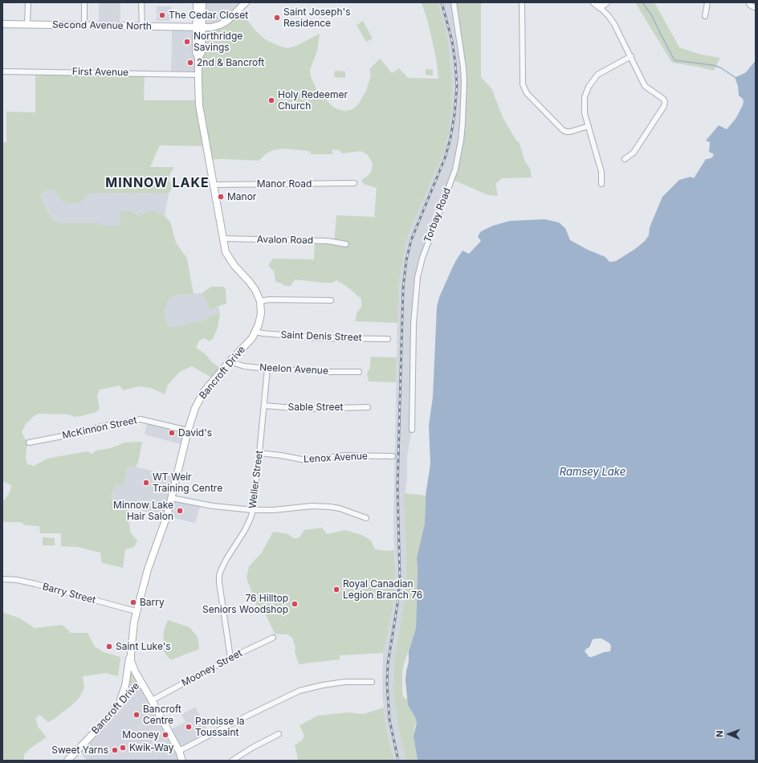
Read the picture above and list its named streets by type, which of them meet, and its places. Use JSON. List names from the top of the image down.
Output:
{
  "streets": {
    "main road": ["Second Avenue North", "Bancroft Drive"],
    "street": [
      "First Avenue",
      "Manor Road",
      "Torbay Road",
      "Avalon Road",
      "Saint Denis Street",
      "Neelon Avenue",
      "Sable Street",
      "McKinnon Street",
      "Lenox Avenue",
      "Weller Street",
      "Barry Street",
      "Mooney Street"
    ]
  },
  "crossings": [
    ["Second Avenue North", "Bancroft Drive"],
    ["First Avenue", "Bancroft Drive"],
    ["Manor Road", "Bancroft Drive"],
    ["Avalon Road", "Bancroft Drive"],
    ["Saint Denis Street", "Bancroft Drive"],
    ["Neelon Avenue", "Bancroft Drive"],
    ["Neelon Avenue", "Weller Street"],
    ["Bancroft Drive", "McKinnon Street"],
    ["Bancroft Drive", "Barry Street"],
    ["Sable Street", "Weller Street"],
    ["Lenox Avenue", "Weller Street"],
    ["Weller Street", "Mooney Street"]
  ],
  "districts": ["MINNOW LAKE"],
  "water": ["Ramsey Lake"],
  "places": [
    "The Cedar Closet",
    "Saint Joseph's Residence",
    "Northridge Savings",
    "2nd & Bancroft",
    "Holy Redeemer Church",
    "Manor",
    "David's",
    "WT Weir Training Centre",
    "Minnow Lake Hair Salon",
    "Royal Canadian Legion Branch 76",
    "Barry",
    "76 Hilltop Seniors Woodshop",
    "Saint Luke's",
    "Bancroft Centre",
    "Paroisse la Toussaint",
    "Mooney",
    "Kwik-Way",
    "Sweet Yarns"
  ],
  "north": "left"
}
